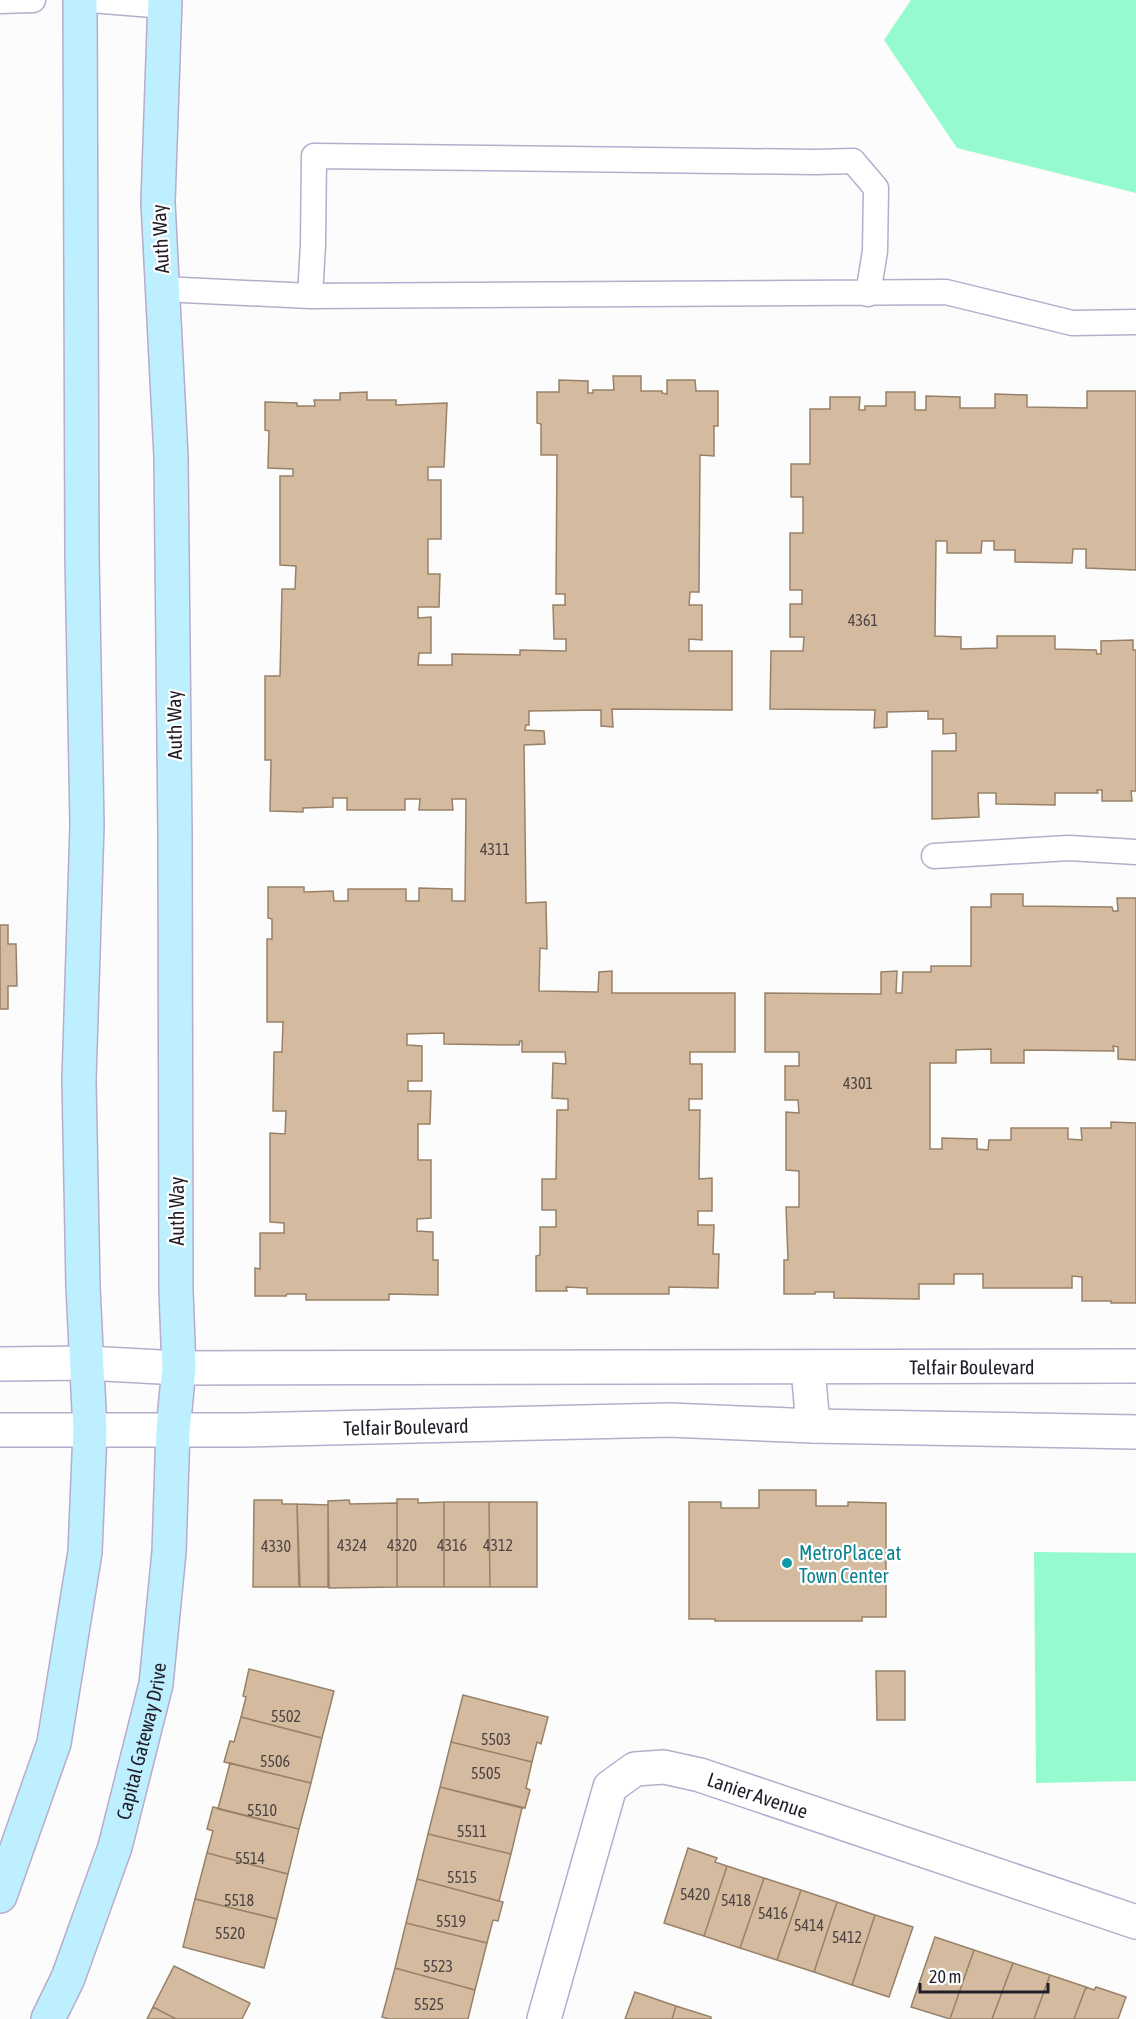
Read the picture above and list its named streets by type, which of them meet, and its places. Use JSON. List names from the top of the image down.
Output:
{
  "streets": {
    "street": [
      "Auth Way",
      "Telfair Boulevard",
      "Capital Gateway Drive",
      "Lanier Avenue"
    ]
  },
  "crossings": [
    ["Auth Way", "Telfair Boulevard"],
    ["Auth Way", "Capital Gateway Drive"],
    ["Telfair Boulevard", "Capital Gateway Drive"]
  ],
  "places": ["MetroPlace at Town Center"],
  "house_numbers": [
    "4361",
    "4311",
    "4301",
    "4324",
    "4320",
    "4316",
    "4312",
    "4330",
    "5502",
    "5503",
    "5506",
    "5505",
    "5510",
    "5511",
    "5514",
    "5515",
    "5420",
    "5518",
    "5418",
    "5416",
    "5519",
    "5414",
    "5520",
    "5412",
    "5523",
    "5525"
  ],
  "scale_bar": "20 m"
}
